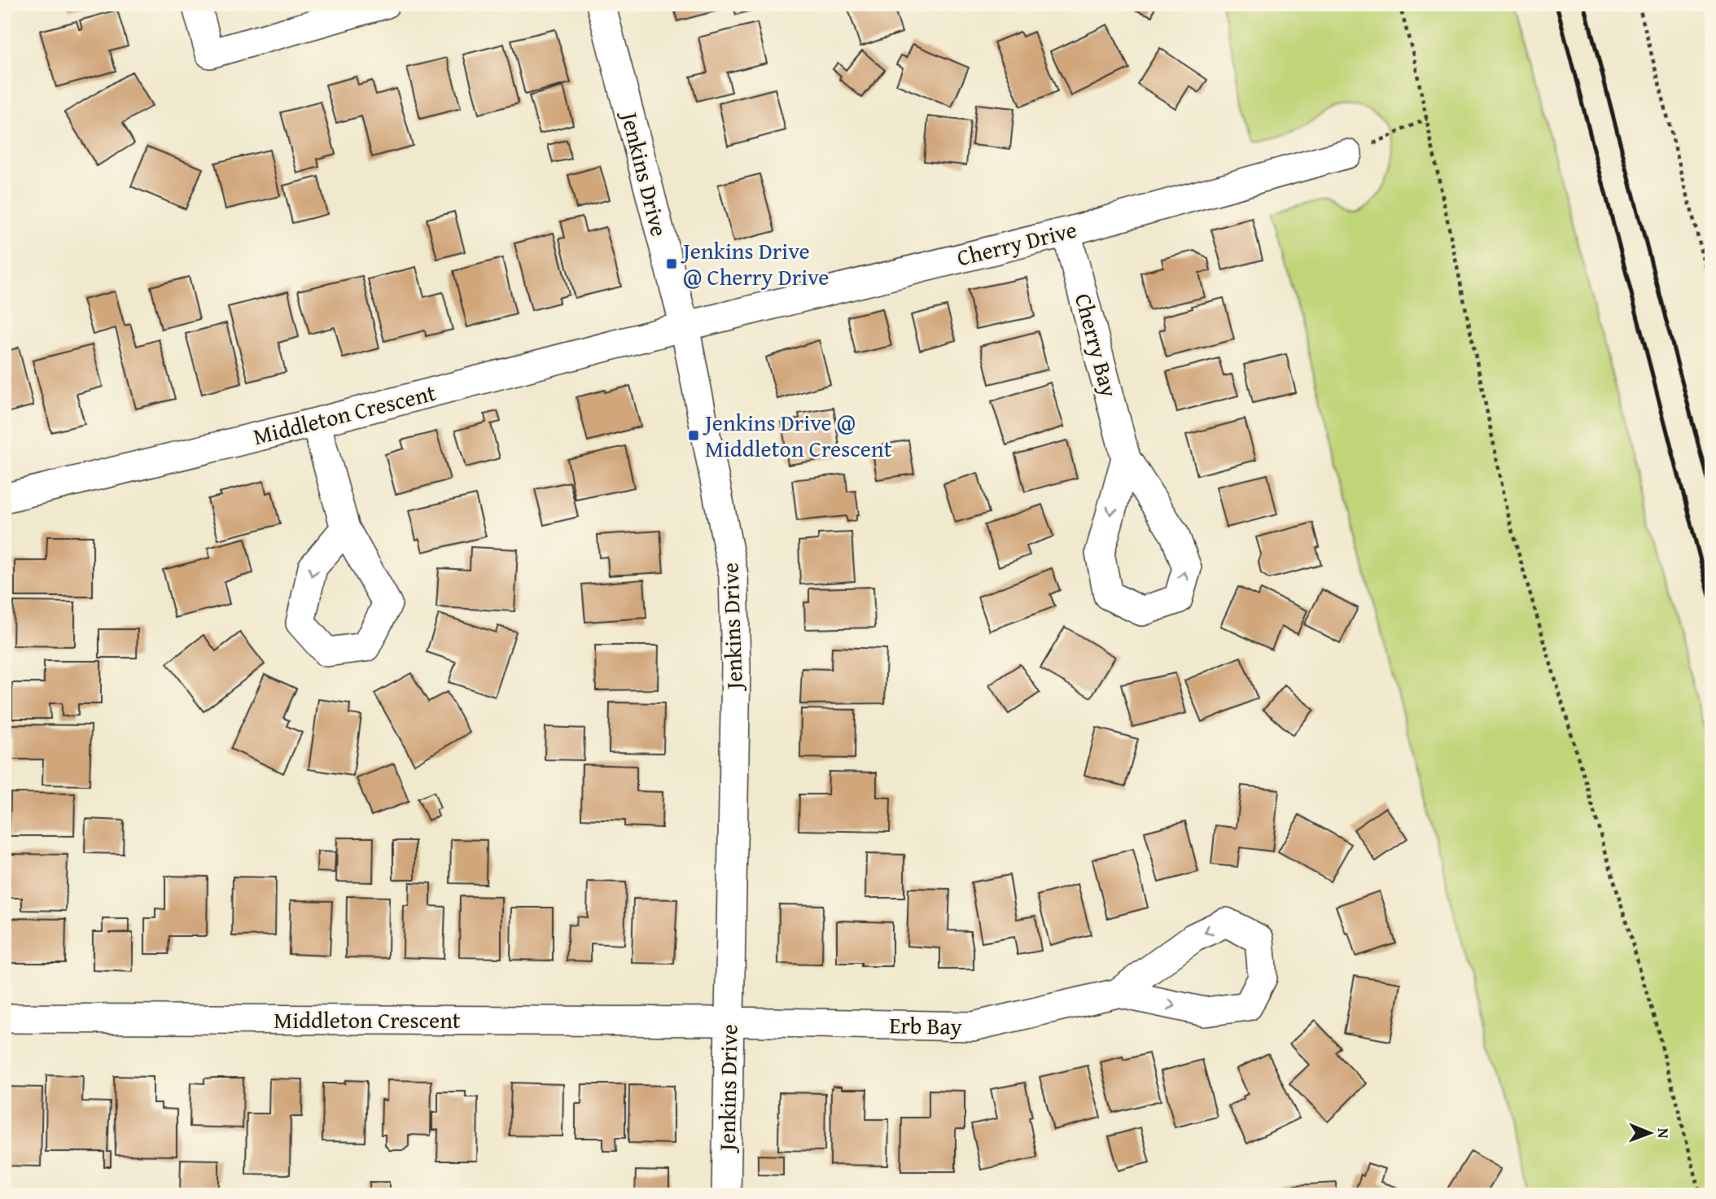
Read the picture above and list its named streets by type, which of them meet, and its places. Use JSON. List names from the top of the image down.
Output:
{
  "streets": {
    "street": [
      "Jenkins Drive",
      "Cherry Drive",
      "Cherry Bay",
      "Middleton Crescent",
      "Erb Bay"
    ]
  },
  "crossings": [
    ["Jenkins Drive", "Cherry Drive"],
    ["Jenkins Drive", "Middleton Crescent"],
    ["Jenkins Drive", "Erb Bay"],
    ["Cherry Drive", "Cherry Bay"],
    ["Cherry Drive", "Middleton Crescent"],
    ["Middleton Crescent", "Erb Bay"]
  ],
  "places": {
    "transit": ["Jenkins Drive @ Cherry Drive", "Jenkins Drive @ Middleton Crescent"]
  },
  "north": "right"
}
